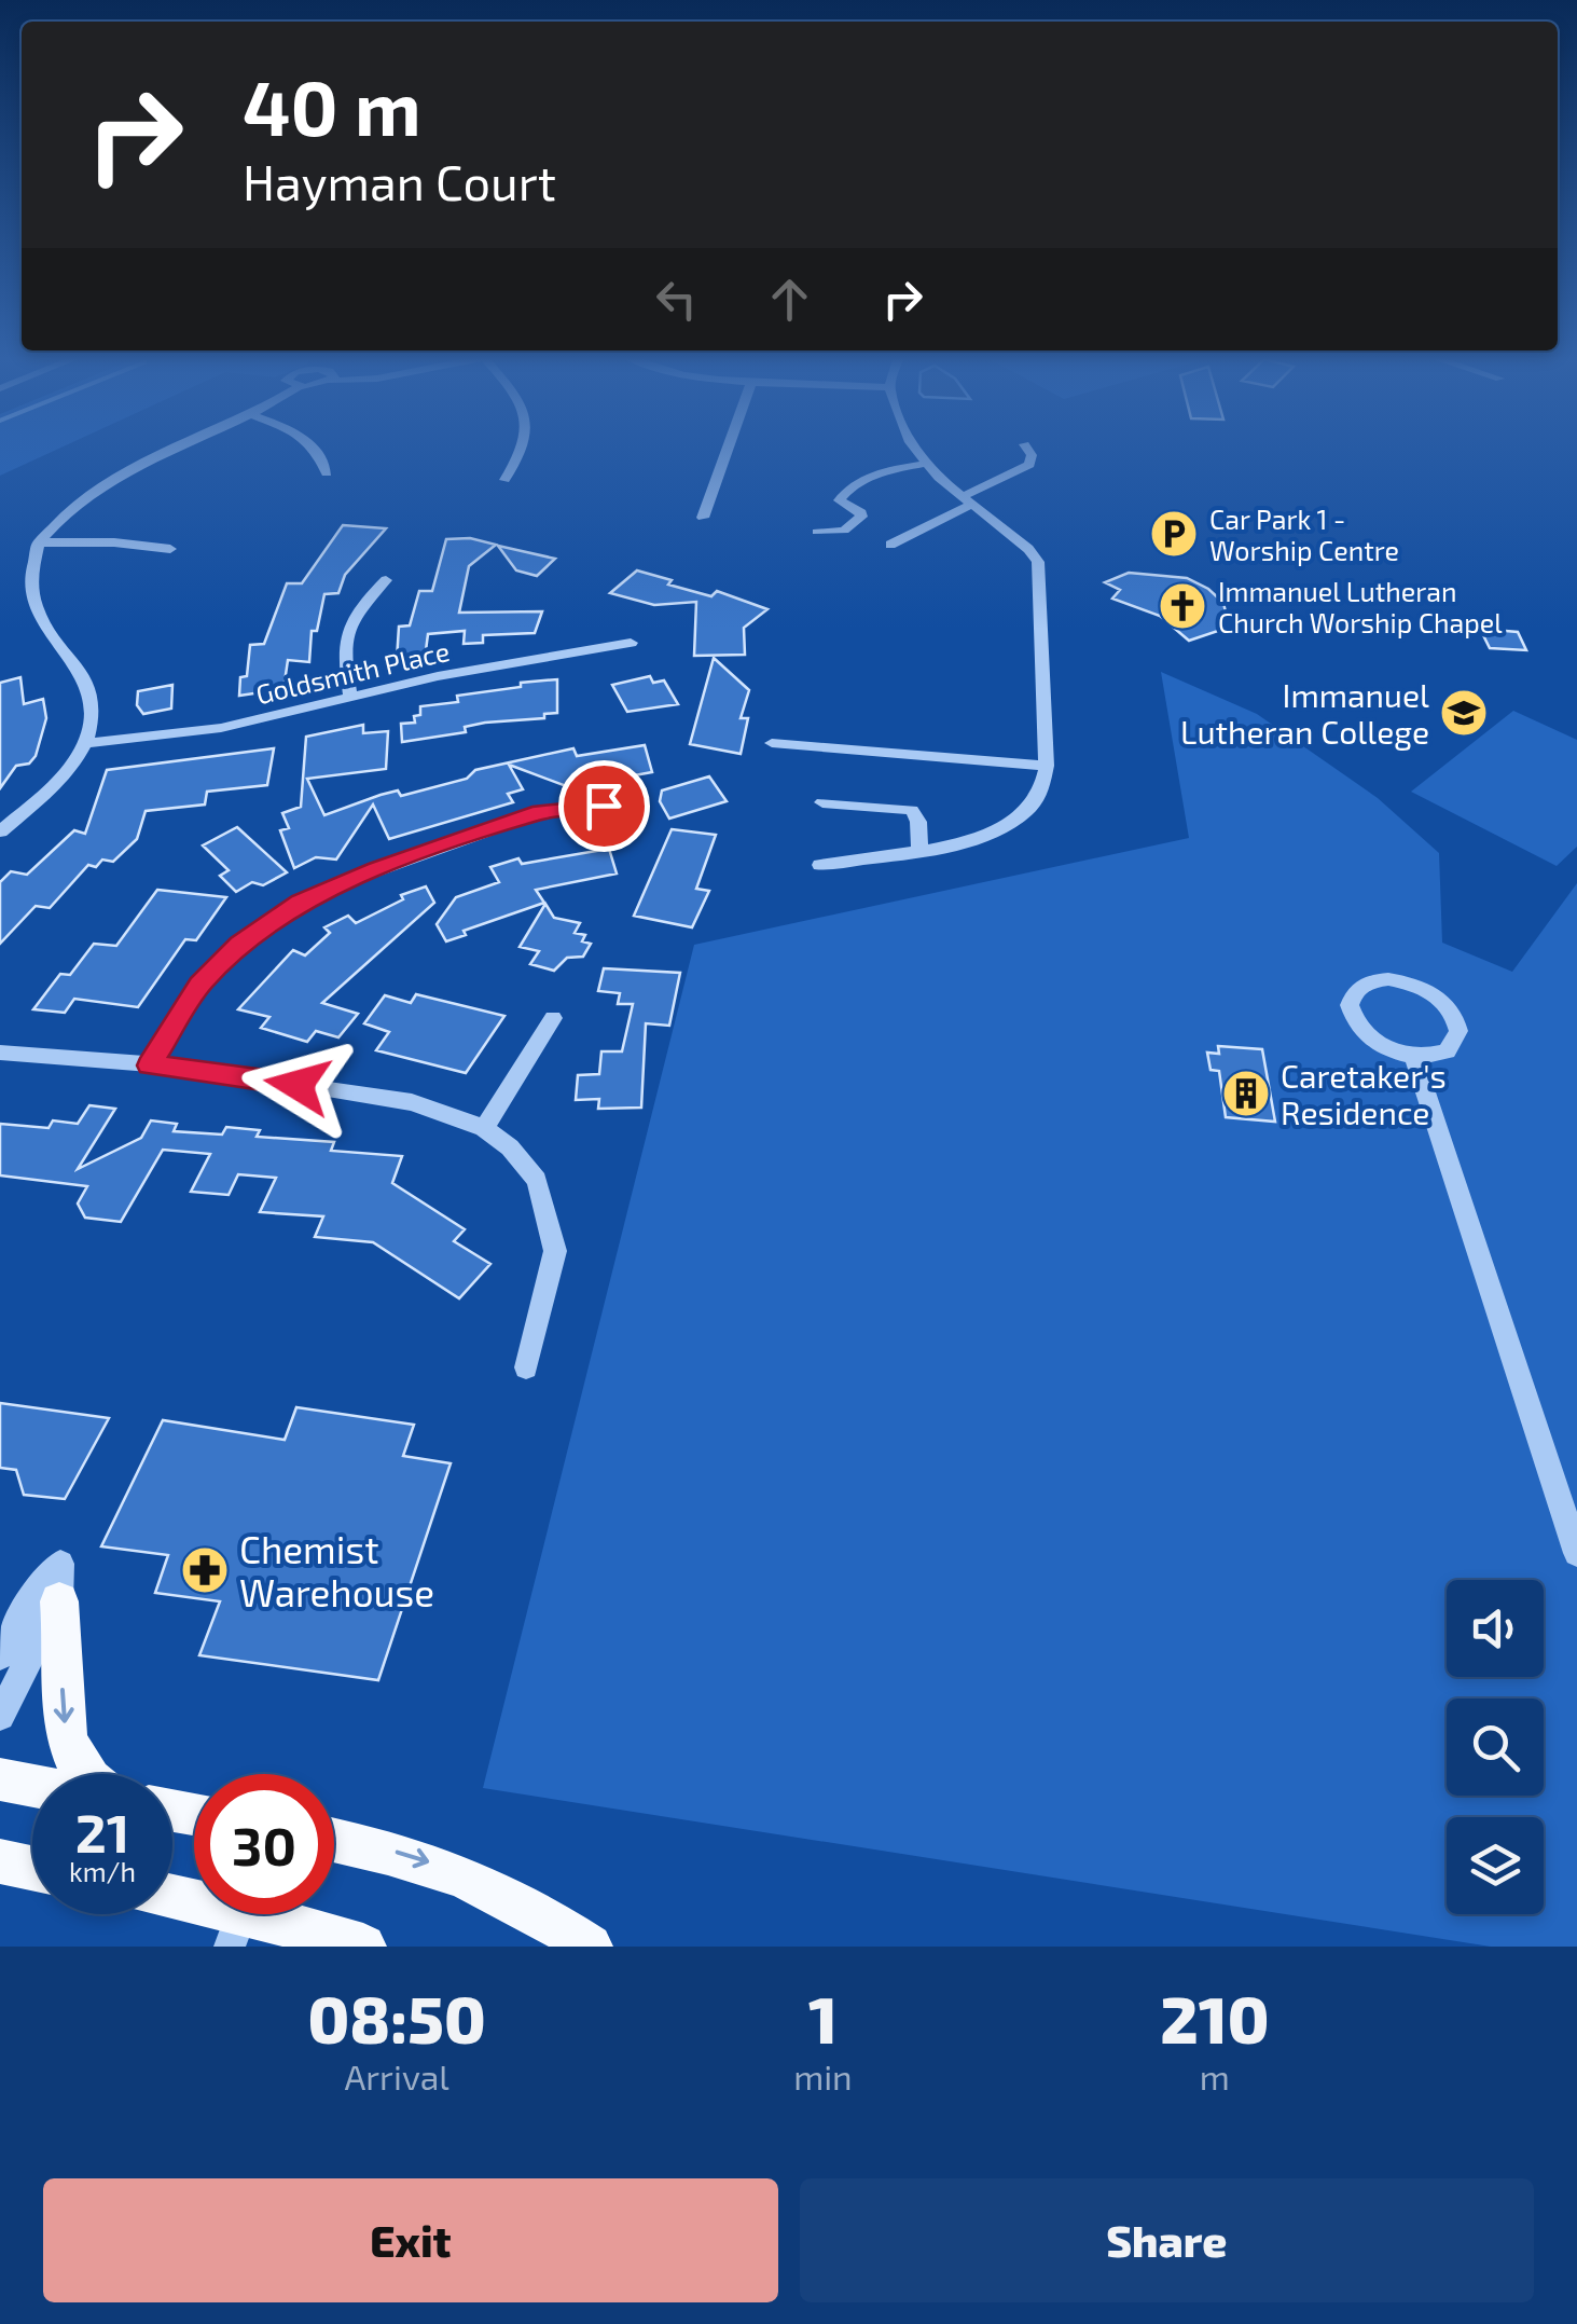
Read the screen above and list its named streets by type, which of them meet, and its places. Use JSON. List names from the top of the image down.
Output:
{
  "streets": {
    "street": ["Goldsmith Place"]
  },
  "places": {
    "parking": ["Car Park 1 - Worship Centre"],
    "church": ["Immanuel Lutheran Church Worship Chapel"],
    "school or university": ["Immanuel Lutheran College"],
    "building": ["Caretaker's Residence"],
    "pharmacy": ["Chemist Warehouse"]
  },
  "page": {
    "turn": ["40 m", "Hayman Court"],
    "speed": "21 km/h",
    "limit": "30",
    "eta": [
      "08:50",
      "Arrival",
      "1",
      "min",
      "210",
      "m"
    ],
    "buttons": ["Exit", "Share"]
  }
}
